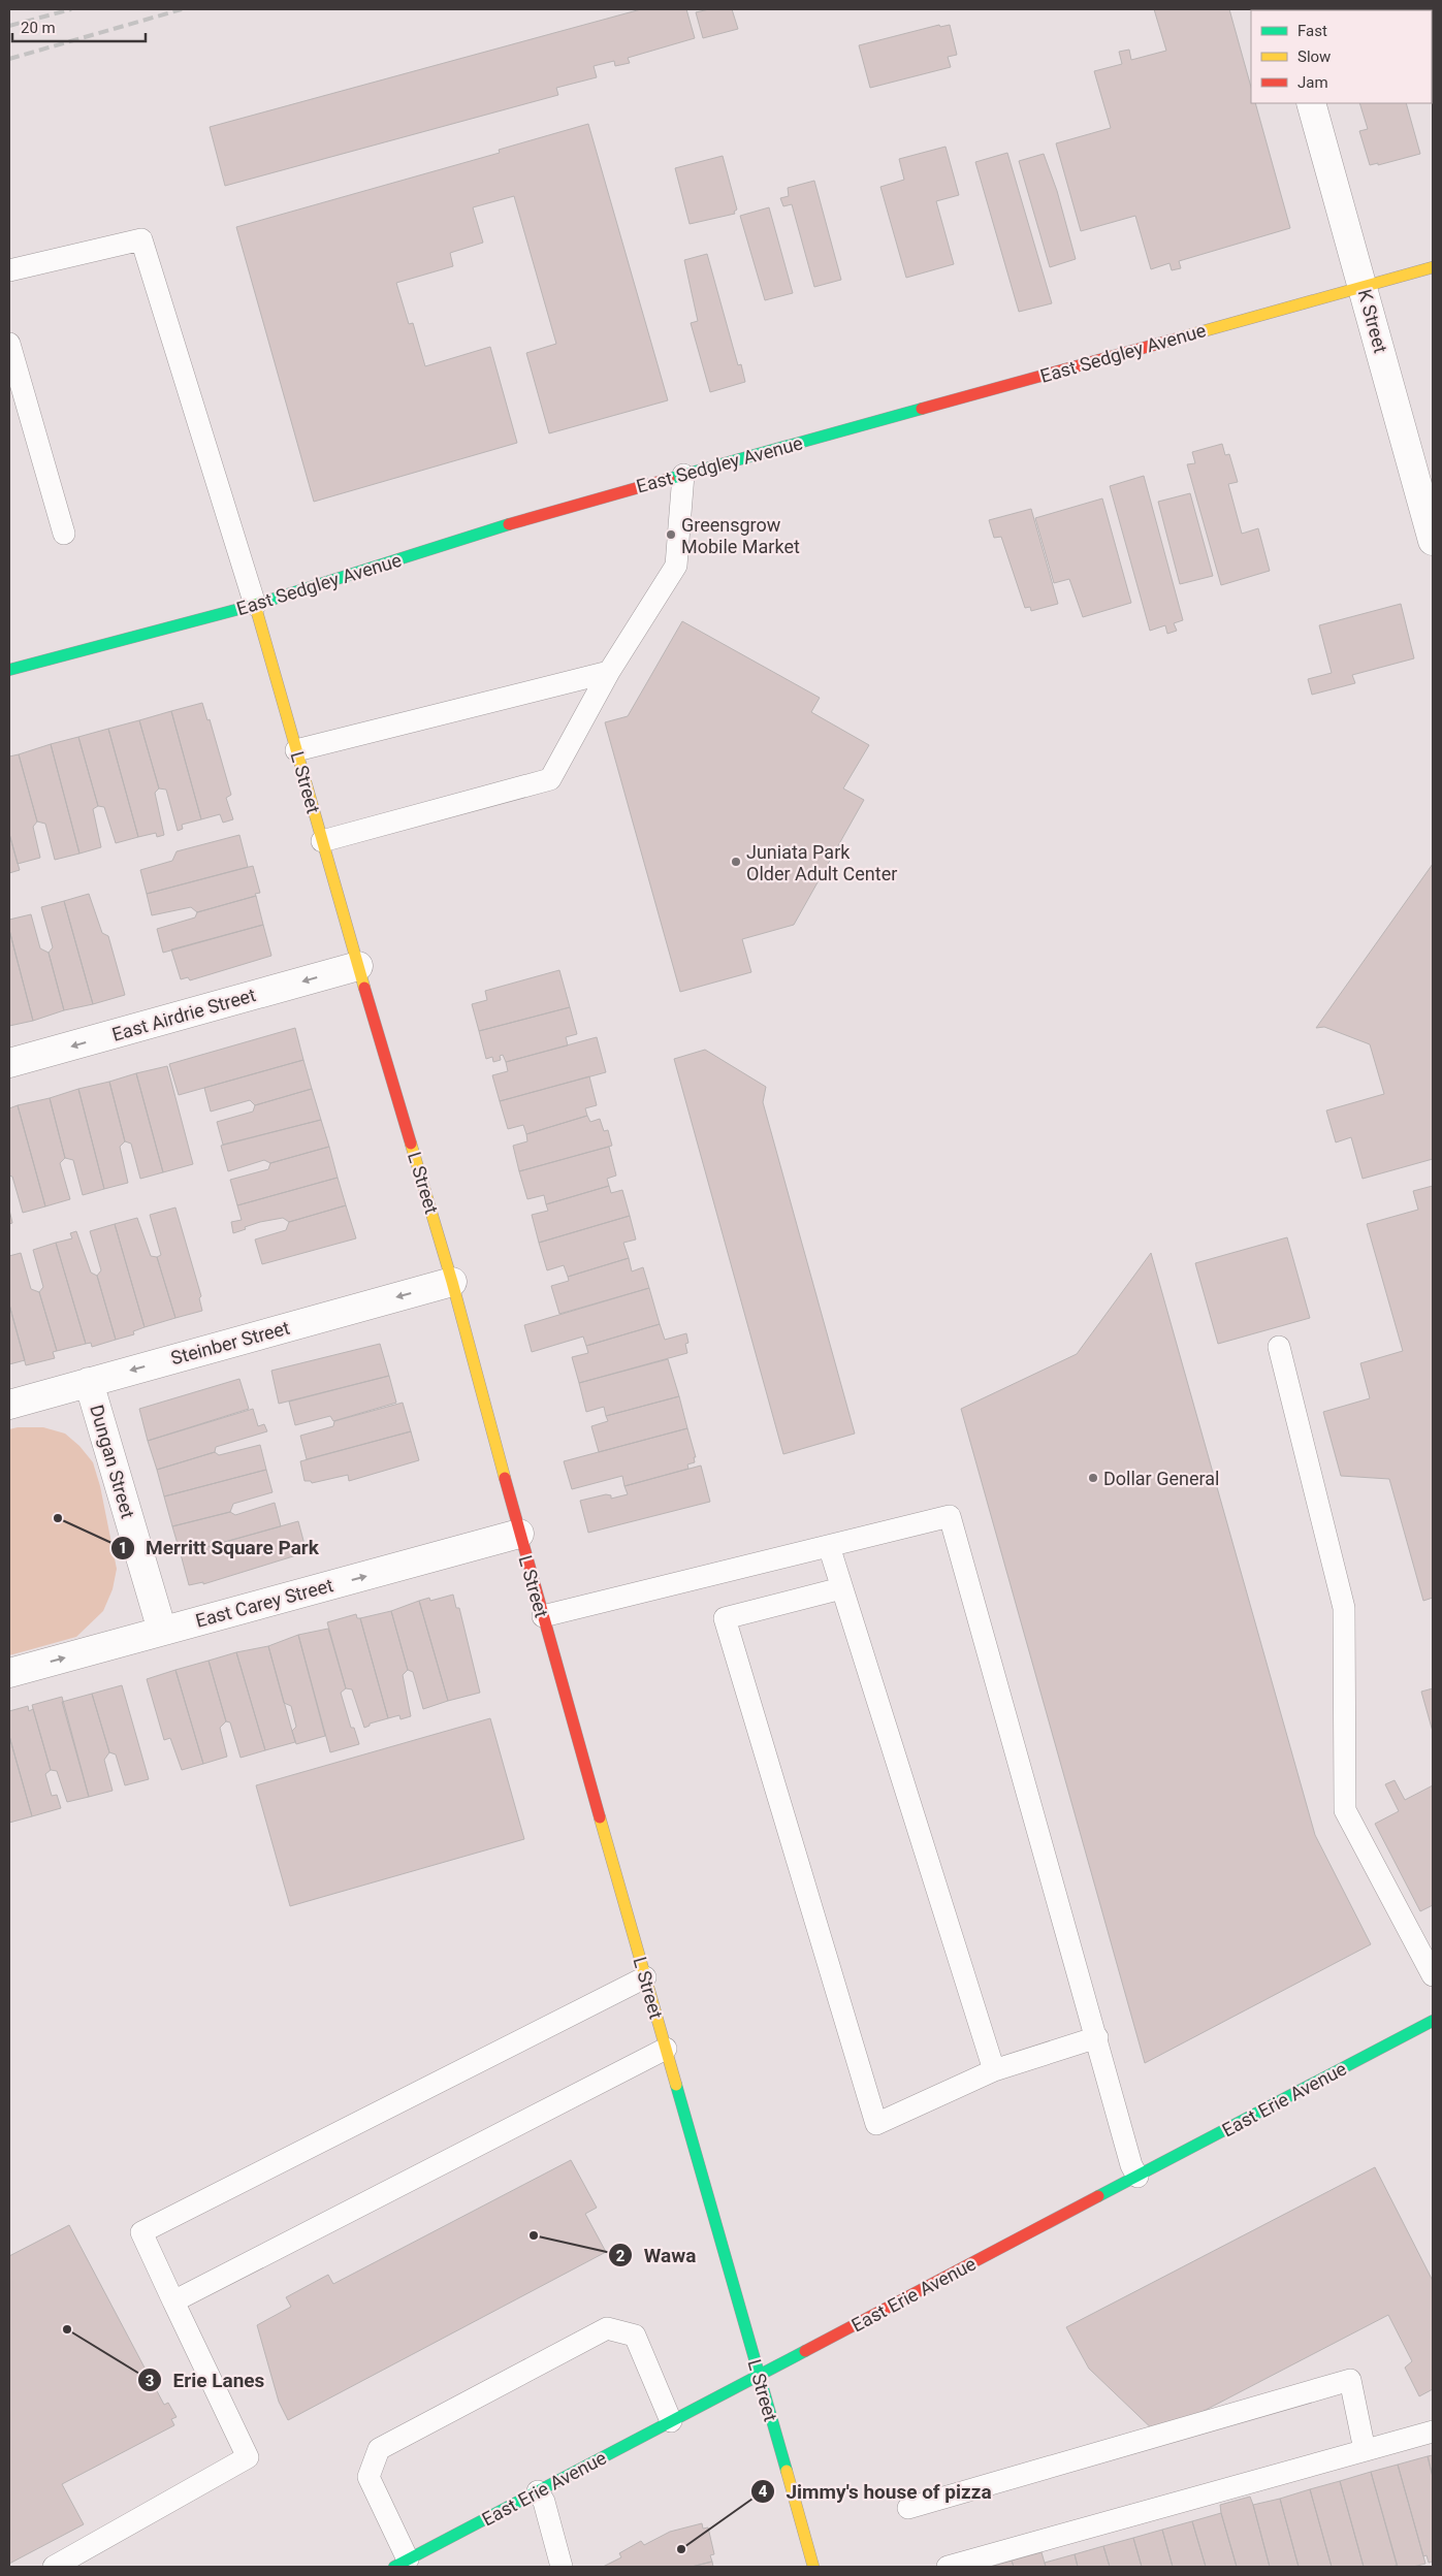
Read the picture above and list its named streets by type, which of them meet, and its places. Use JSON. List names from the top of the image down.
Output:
{
  "streets": {
    "street": [
      "K Street",
      "East Sedgley Avenue",
      "L Street",
      "East Airdrie Street",
      "Steinber Street",
      "Dungan Street",
      "East Carey Street",
      "East Erie Avenue"
    ]
  },
  "crossings": [
    ["K Street", "East Sedgley Avenue"],
    ["East Sedgley Avenue", "L Street"],
    ["L Street", "East Airdrie Street"],
    ["L Street", "Steinber Street"],
    ["L Street", "East Carey Street"],
    ["L Street", "East Erie Avenue"],
    ["Steinber Street", "Dungan Street"],
    ["Dungan Street", "East Carey Street"]
  ],
  "one_way": ["East Airdrie Street", "Steinber Street", "East Carey Street"],
  "places": [
    "Greensgrow Mobile Market",
    "Juniata Park Older Adult Center",
    "Dollar General",
    "Merritt Square Park",
    "Wawa",
    "Erie Lanes",
    "Jimmy's house of pizza"
  ],
  "legend": ["Fast", "Slow", "Jam"],
  "scale_bar": "20 m"
}
